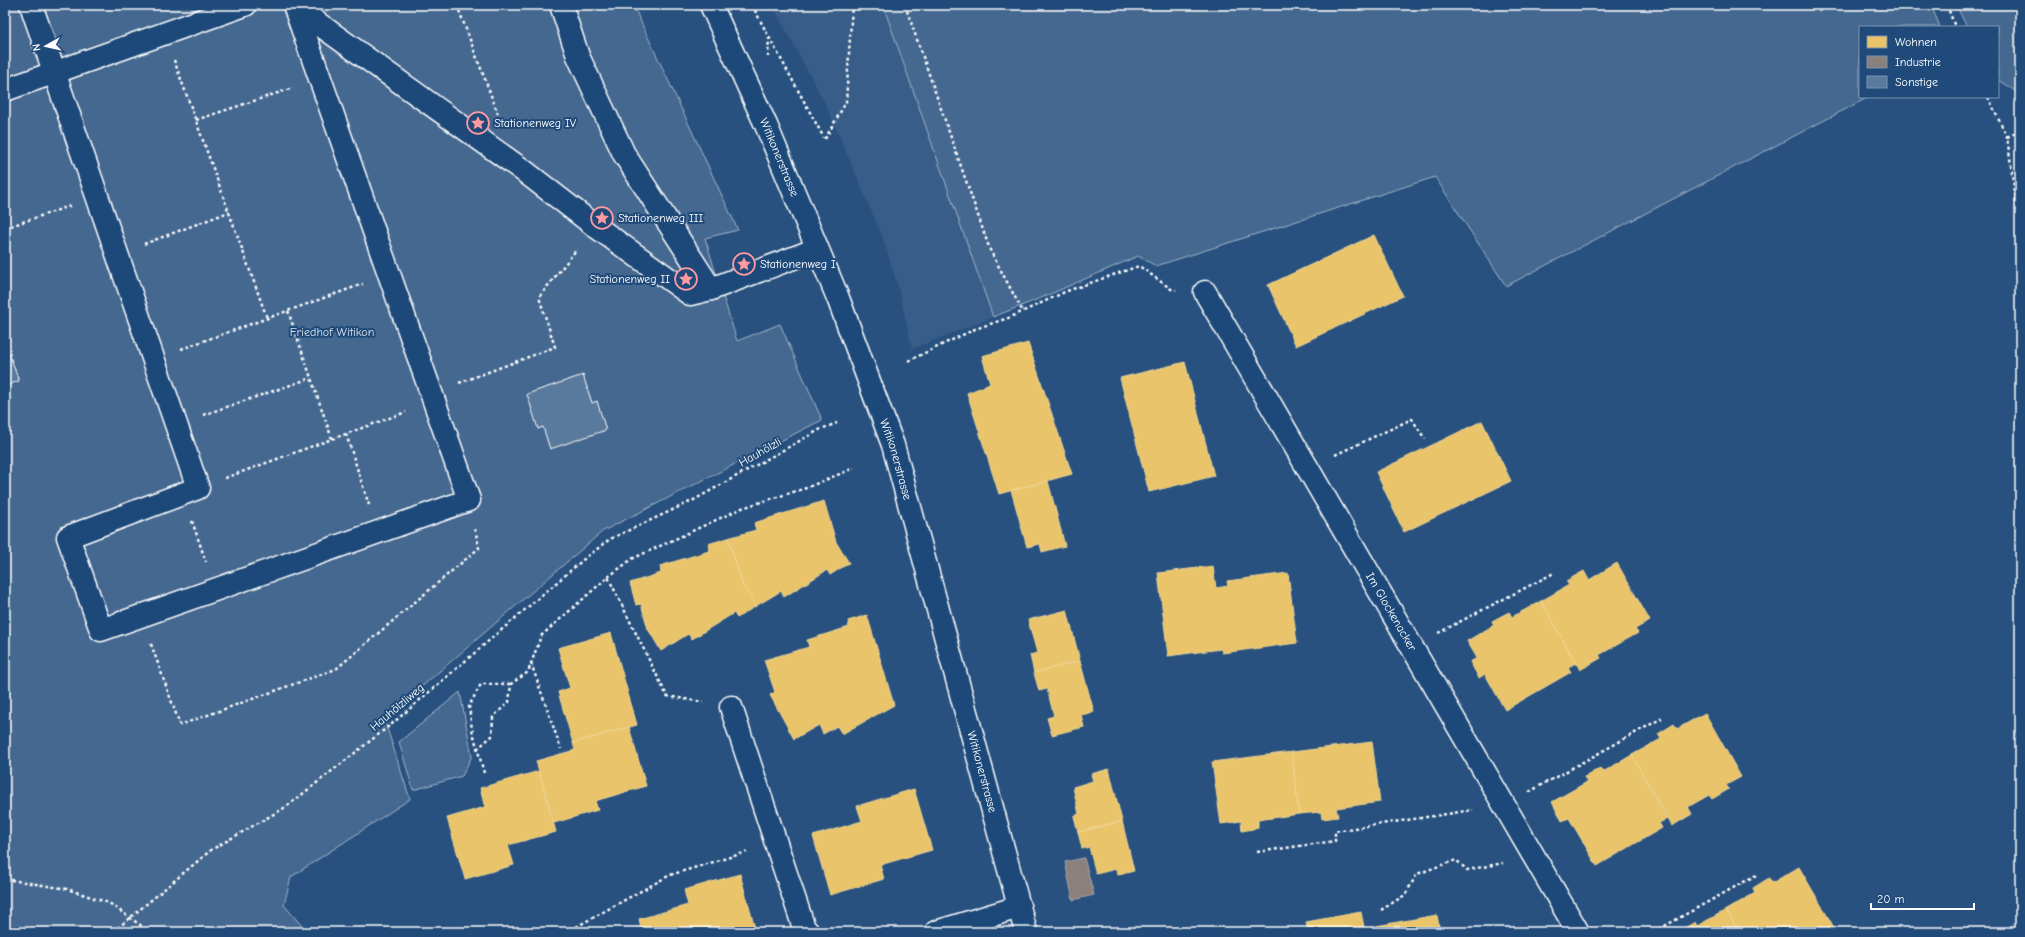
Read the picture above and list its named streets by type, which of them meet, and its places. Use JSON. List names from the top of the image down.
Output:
{
  "streets": {
    "main road": ["Witikonerstrasse", "Im Glockenacker"],
    "path": ["Hauhölzli", "Hauhölzliweg"]
  },
  "crossings": [
    ["Hauhölzli", "Hauhölzliweg"]
  ],
  "parks": ["Friedhof Witikon"],
  "places": {
    "place": [
      "Stationenweg IV",
      "Stationenweg III",
      "Stationenweg I",
      "Stationenweg II"
    ]
  },
  "legend": ["Wohnen", "Industrie", "Sonstige"],
  "scale_bar": "20 m",
  "north": "left"
}
